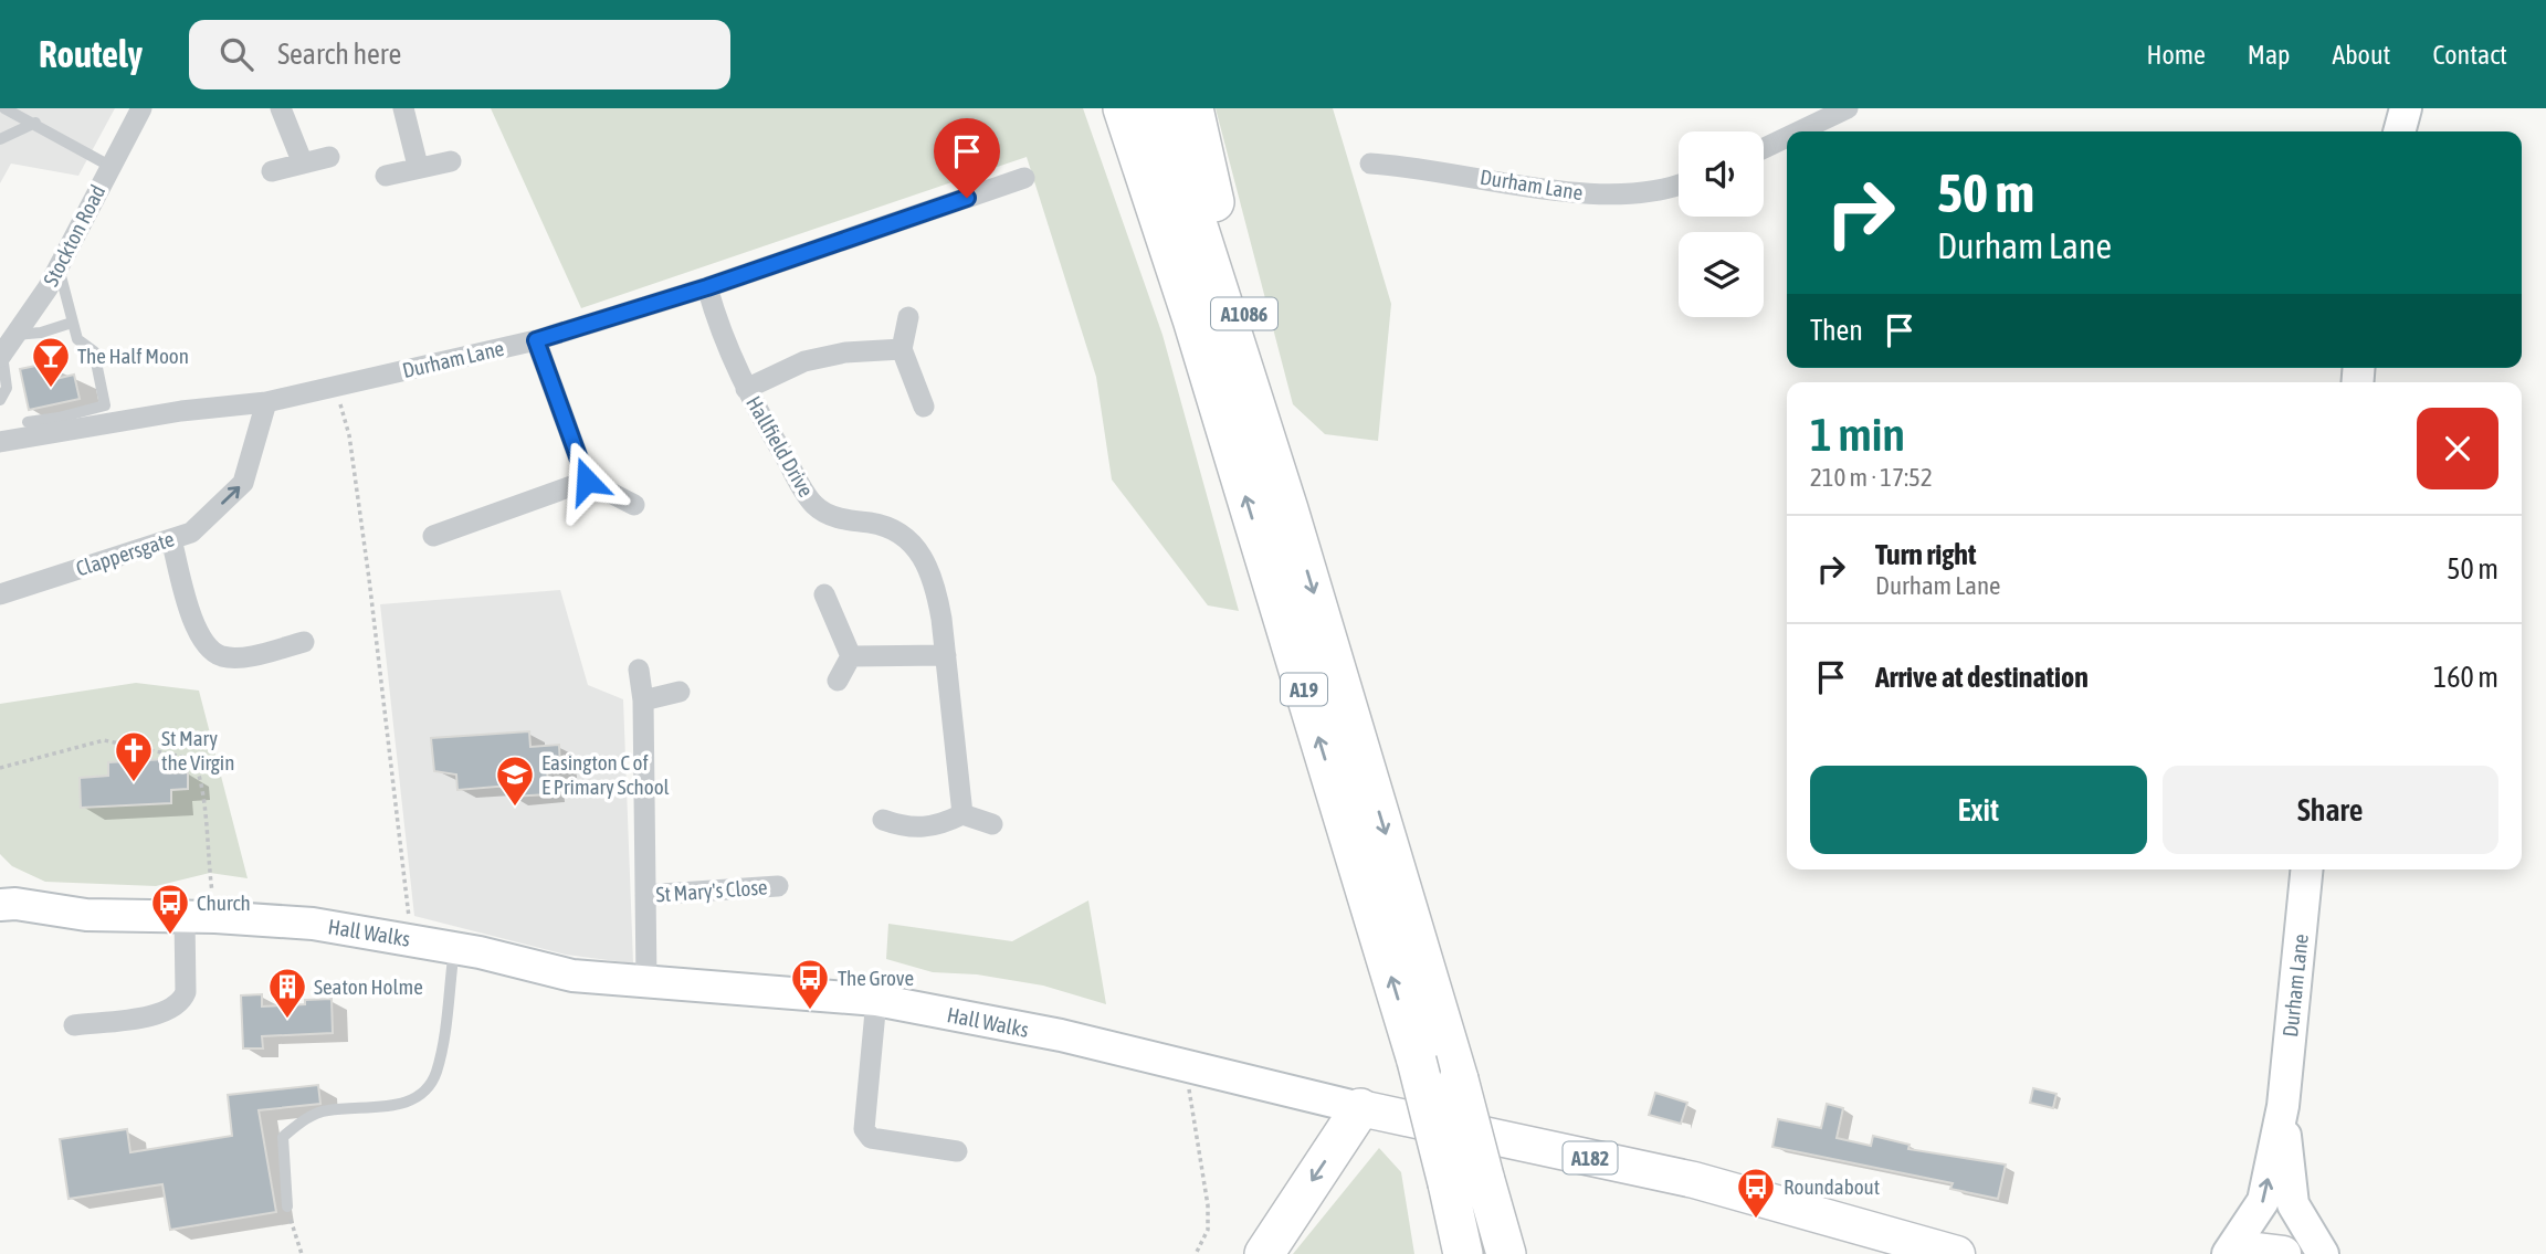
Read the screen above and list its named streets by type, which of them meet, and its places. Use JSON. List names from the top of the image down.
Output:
{
  "streets": {
    "highway": ["A1086", "A19"],
    "main road": ["Durham Lane", "Hall Walks", "A182"],
    "street": [
      "Stockton Road",
      "Hallfield Drive",
      "Clappersgate",
      "St Mary's Close"
    ]
  },
  "crossings": [
    ["Durham Lane", "Hallfield Drive"],
    ["Durham Lane", "Clappersgate"],
    ["A1086", "A19"],
    ["St Mary's Close", "Hall Walks"]
  ],
  "one_way": ["Clappersgate"],
  "places": {
    "bar": ["The Half Moon"],
    "church": ["St Mary the Virgin"],
    "school or university": ["Easington C of E Primary School"],
    "bus stop": ["Church", "The Grove", "Roundabout"],
    "building": ["Seaton Holme"]
  },
  "page": {
    "header": "Routely",
    "search": "Search here",
    "nav": [
      "Home",
      "Map",
      "About",
      "Contact"
    ],
    "turn": ["50 m", "Durham Lane"],
    "then": "Then",
    "heading": ["1 min", "210 m · 17:52"],
    "list": [
      {
        "name": "Turn right",
        "note": "Durham Lane",
        "value": "50 m"
      },
      {
        "name": "Arrive at destination",
        "value": "160 m"
      }
    ],
    "buttons": ["Exit", "Share"]
  }
}
